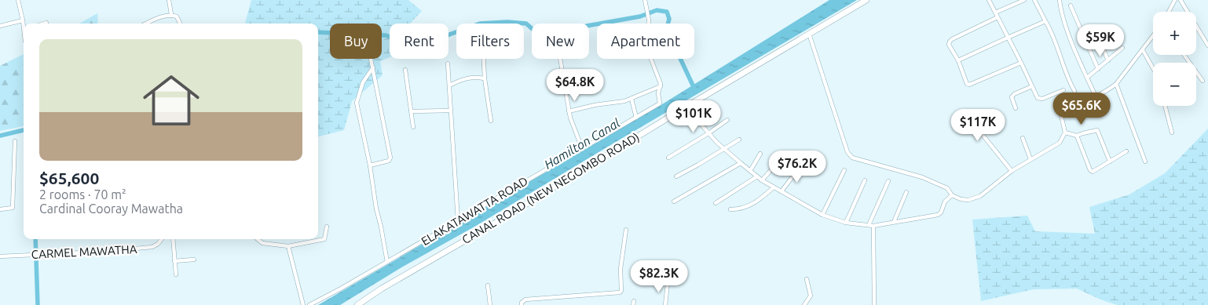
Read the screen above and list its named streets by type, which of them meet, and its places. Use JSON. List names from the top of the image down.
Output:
{
  "streets": {
    "main road": ["CANAL ROAD (NEW NEGOMBO ROAD)"],
    "street": ["ELAKATAWATTA ROAD", "CARMEL MAWATHA"]
  },
  "water": ["Hamilton Canal"],
  "page": {
    "map_buttons": ["+", "−"],
    "chip": [
      "Buy",
      "Rent",
      "Filters",
      "New",
      "Apartment"
    ],
    "list": [
      {
        "name": "$65,600",
        "note": "2 rooms · 70 m² · Cardinal Cooray Mawatha"
      }
    ],
    "price": [
      "$59K",
      "$64.8K",
      "$65.6K",
      "$101K",
      "$117K",
      "$76.2K",
      "$82.3K"
    ]
  }
}
